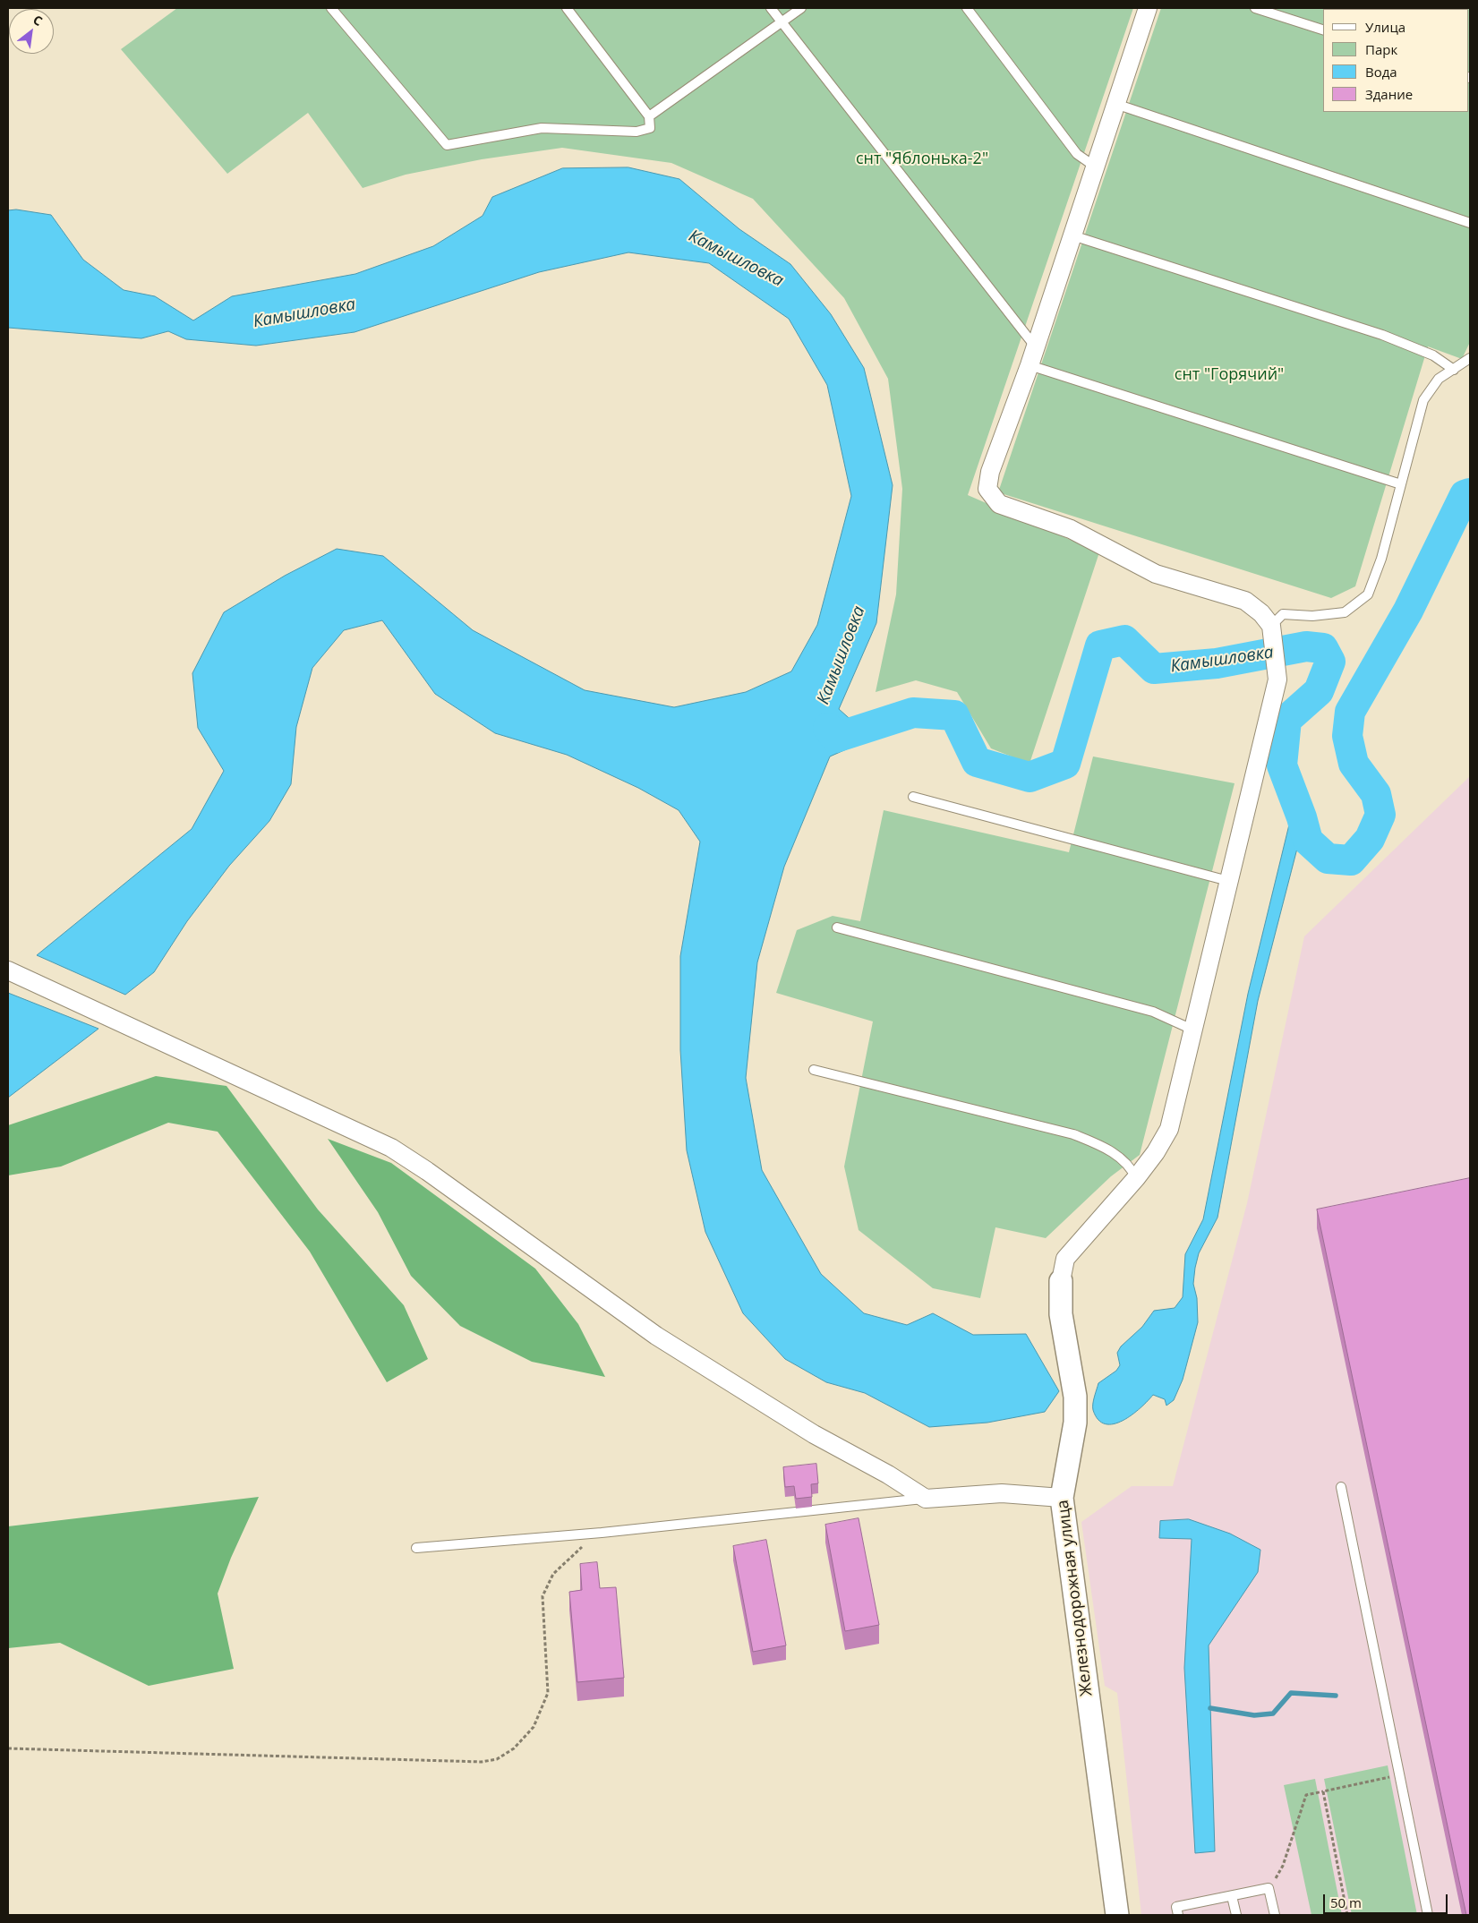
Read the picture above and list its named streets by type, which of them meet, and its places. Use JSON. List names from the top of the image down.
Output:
{
  "streets": {
    "street": ["Железнодорожная улица"]
  },
  "water": ["Камышловка"],
  "parks": ["снт \"Яблонька-2\"", "снт \"Горячий\""],
  "legend": [
    "Улица",
    "Парк",
    "Вода",
    "Здание"
  ],
  "scale_bar": "50 m",
  "north": "top right"
}
